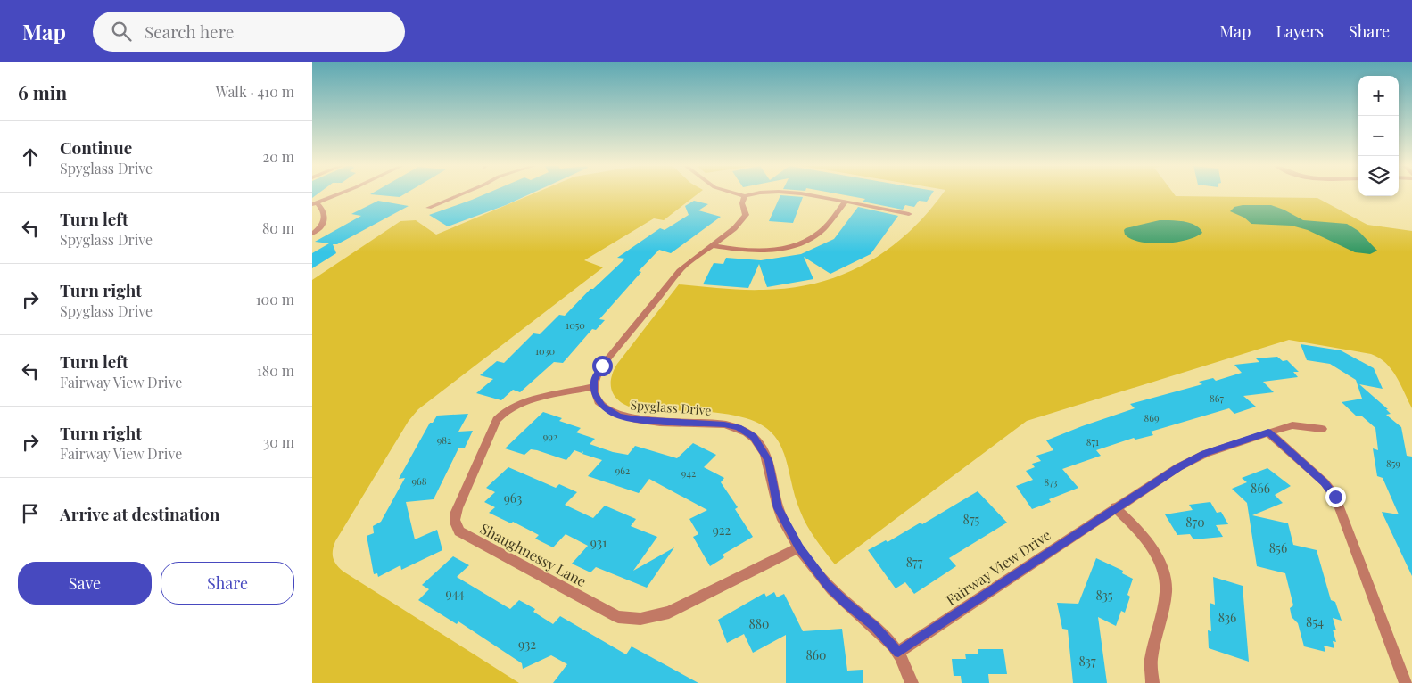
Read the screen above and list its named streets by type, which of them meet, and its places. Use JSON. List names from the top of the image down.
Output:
{
  "streets": {
    "street": ["Spyglass Drive", "Shaughnessy Lane", "Fairway View Drive"]
  },
  "crossings": [
    ["Spyglass Drive", "Shaughnessy Lane"],
    ["Spyglass Drive", "Fairway View Drive"]
  ],
  "house_numbers": [
    "1050",
    "1030",
    "867",
    "869",
    "992",
    "982",
    "871",
    "859",
    "962",
    "942",
    "968",
    "873",
    "866",
    "963",
    "875",
    "870",
    "922",
    "931",
    "856",
    "877",
    "944",
    "835",
    "836",
    "854",
    "880",
    "932",
    "860",
    "837"
  ],
  "page": {
    "header": "Map",
    "search": "Search here",
    "nav": ["Map", "Layers", "Share"],
    "heading": ["6 min", "Walk · 410 m"],
    "map_buttons": ["+", "−"],
    "list": [
      ["Continue", "Spyglass Drive", "20 m"],
      ["Turn left", "Spyglass Drive", "80 m"],
      ["Turn right", "Spyglass Drive", "100 m"],
      ["Turn left", "Fairway View Drive", "180 m"],
      ["Turn right", "Fairway View Drive", "30 m"],
      "Arrive at destination"
    ],
    "buttons": ["Save", "Share"]
  }
}
